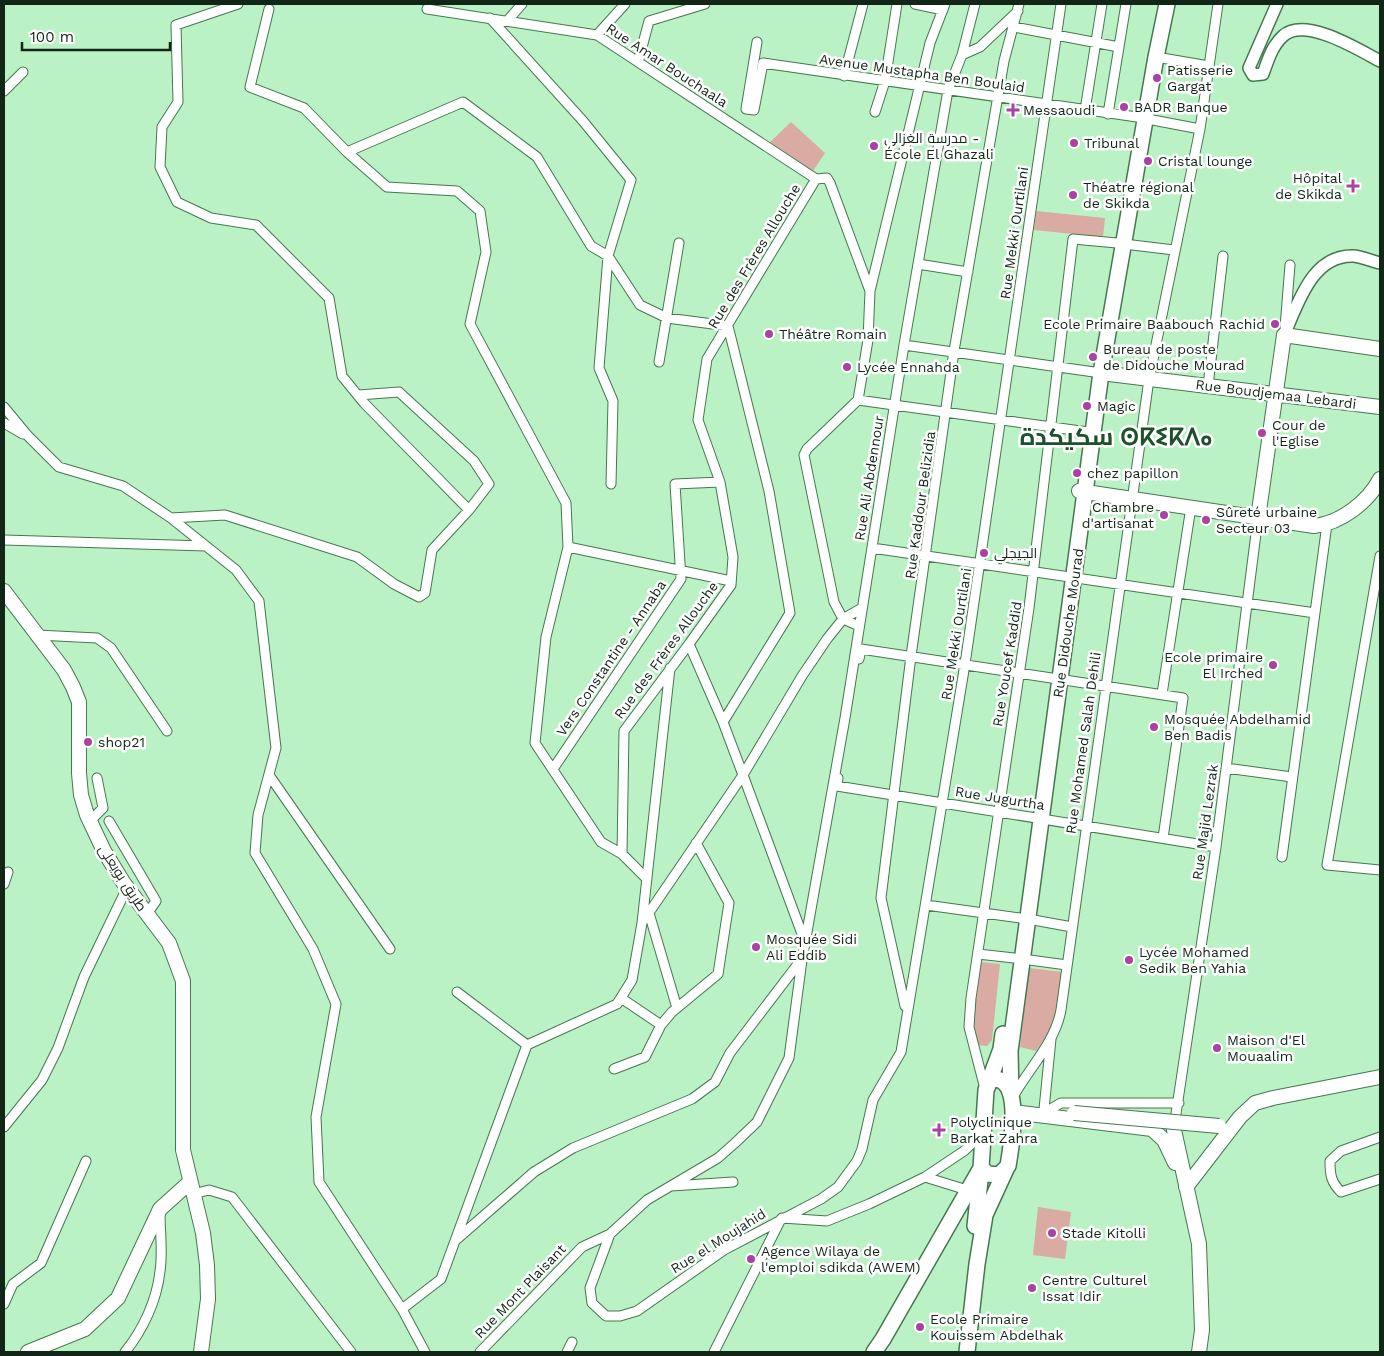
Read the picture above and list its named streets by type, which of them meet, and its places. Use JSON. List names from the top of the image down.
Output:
{
  "streets": {
    "main road": ["Rue Boudjemaa Lebardi", "Rue Didouche Mourad", "طريق بويعلى"],
    "street": [
      "Rue Amar Bouchaala",
      "Avenue Mustapha Ben Boulaid",
      "Rue Mekki Ourtilani",
      "Rue des Frères Allouche",
      "Rue Ali Abdennour",
      "Rue Kaddour Belizidia",
      "Vers Constantine - Annaba",
      "Rue Youcef Kaddid",
      "Rue Mohamed Salah Dehili",
      "Rue Jugurtha",
      "Rue Majid Lezrak",
      "Rue el Moujahid",
      "Rue Mont Plaisant"
    ]
  },
  "crossings": [
    ["Rue Amar Bouchaala", "Rue des Frères Allouche"],
    ["Avenue Mustapha Ben Boulaid", "Rue Mekki Ourtilani"],
    ["Avenue Mustapha Ben Boulaid", "Rue Ali Abdennour"],
    ["Avenue Mustapha Ben Boulaid", "Rue Kaddour Belizidia"],
    ["Avenue Mustapha Ben Boulaid", "Rue Didouche Mourad"],
    ["Avenue Mustapha Ben Boulaid", "Rue Mohamed Salah Dehili"],
    ["Rue Mekki Ourtilani", "Rue Boudjemaa Lebardi"],
    ["Rue Mekki Ourtilani", "Rue Kaddour Belizidia"],
    ["Rue Mekki Ourtilani", "Rue Jugurtha"],
    ["Rue Mekki Ourtilani", "Rue el Moujahid"],
    ["Rue des Frères Allouche", "Vers Constantine - Annaba"],
    ["Rue Boudjemaa Lebardi", "Rue Ali Abdennour"],
    ["Rue Boudjemaa Lebardi", "Rue Kaddour Belizidia"],
    ["Rue Boudjemaa Lebardi", "Rue Didouche Mourad"],
    ["Rue Boudjemaa Lebardi", "Rue Youcef Kaddid"],
    ["Rue Boudjemaa Lebardi", "Rue Mohamed Salah Dehili"],
    ["Rue Ali Abdennour", "Rue Jugurtha"],
    ["Rue Ali Abdennour", "Rue Mont Plaisant"],
    ["Rue Kaddour Belizidia", "Rue Jugurtha"],
    ["Rue Didouche Mourad", "Rue Youcef Kaddid"],
    ["Rue Didouche Mourad", "Rue Mohamed Salah Dehili"],
    ["Rue Didouche Mourad", "Rue Jugurtha"],
    ["Rue Didouche Mourad", "Rue el Moujahid"],
    ["Rue Youcef Kaddid", "Rue Jugurtha"],
    ["Rue Mohamed Salah Dehili", "Rue Jugurtha"],
    ["Rue Jugurtha", "Rue Majid Lezrak"],
    ["Rue el Moujahid", "Rue Mont Plaisant"]
  ],
  "districts": ["سكيكدة ⵙⴽⵉⴽⴷⴰ"],
  "places": {
    "other": [
      "Patisserie Gargat",
      "BADR Banque",
      "Tribunal",
      "مدرسة الغزالي - École El Ghazali",
      "Cristal lounge",
      "Théatre régional de Skikda",
      "Ecole Primaire Baabouch Rachid",
      "Théâtre Romain",
      "Bureau de poste de Didouche Mourad",
      "Lycée Ennahda",
      "Magic",
      "Cour de l'Eglise",
      "chez papillon",
      "Chambre d'artisanat",
      "Sûreté urbaine Secteur 03",
      "الجيجلي",
      "Ecole primaire El Irched",
      "Mosquée Abdelhamid Ben Badis",
      "shop21",
      "Mosquée Sidi Ali Eddib",
      "Lycée Mohamed Sedik Ben Yahia",
      "Maison d'El Mouaalim",
      "Stade Kitolli",
      "Agence Wilaya de l'emploi sdikda (AWEM)",
      "Centre Culturel Issat Idir",
      "Ecole Primaire Kouissem Abdelhak"
    ],
    "health": ["Messaoudi", "Hôpital de Skikda", "Polyclinique Barkat Zahra"]
  },
  "scale_bar": "100 m"
}
